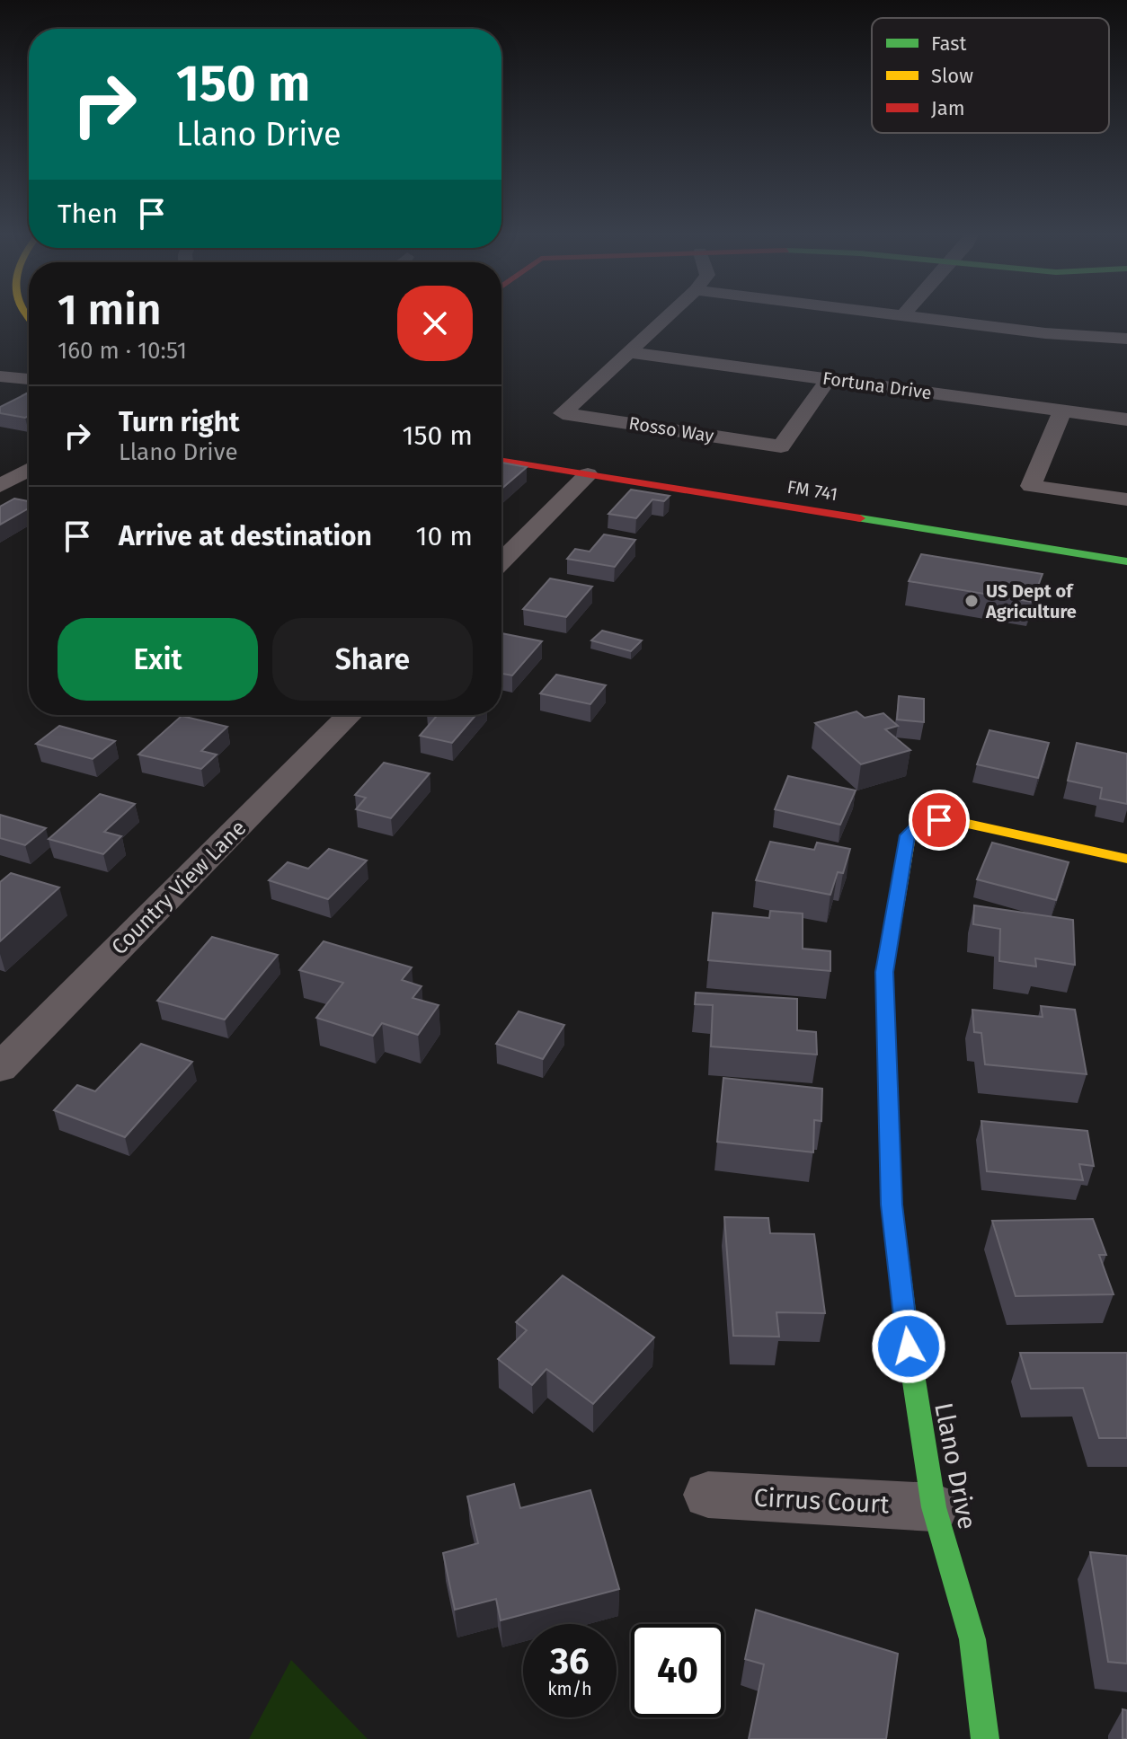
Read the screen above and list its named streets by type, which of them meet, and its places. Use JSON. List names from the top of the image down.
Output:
{
  "streets": {
    "street": [
      "Fortuna Drive",
      "Rosso Way",
      "FM 741",
      "Country View Lane",
      "Llano Drive",
      "Cirrus Court"
    ]
  },
  "crossings": [
    ["Fortuna Drive", "Rosso Way"],
    ["Llano Drive", "Cirrus Court"]
  ],
  "places": ["US Dept of Agriculture"],
  "legend": ["Fast", "Slow", "Jam"],
  "page": {
    "turn": ["150 m", "Llano Drive"],
    "then": "Then",
    "heading": ["1 min", "160 m · 10:51"],
    "list": [
      {
        "name": "Turn right",
        "note": "Llano Drive",
        "value": "150 m"
      },
      {
        "name": "Arrive at destination",
        "value": "10 m"
      }
    ],
    "buttons": ["Exit", "Share"],
    "speed": "36 km/h",
    "limit": "40"
  }
}
